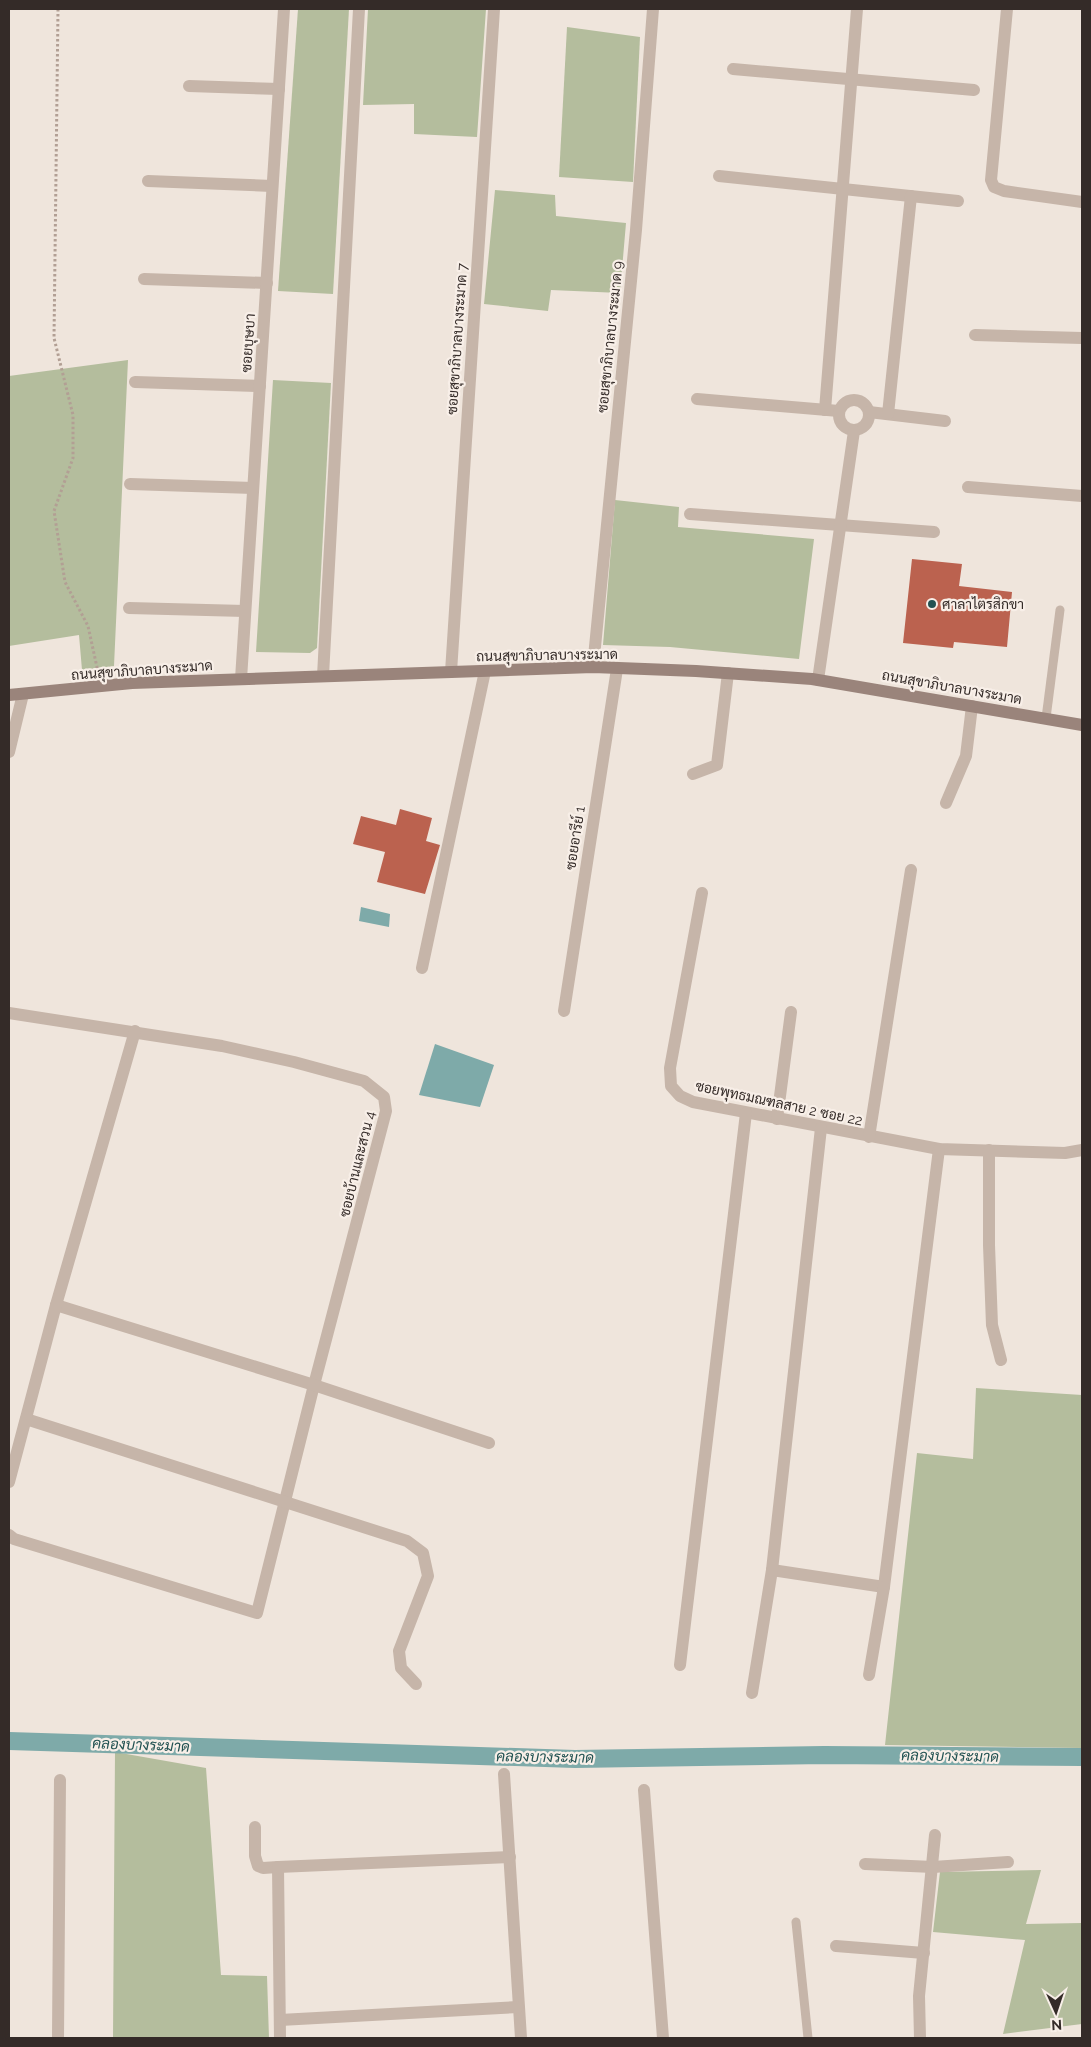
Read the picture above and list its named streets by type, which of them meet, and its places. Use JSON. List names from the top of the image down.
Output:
{
  "streets": {
    "street": [
      "ซอยสุขาภิบาลบางระมาด 9",
      "ซอยสุขาภิบาลบางระมาด 7",
      "ซอยบุษบา",
      "ถนนสุขาภิบาลบางระมาด",
      "ซอยอารีย์ 1",
      "ซอยพุทธมณฑลสาย 2 ซอย 22",
      "ซอยบ้านและสวน 4"
    ]
  },
  "crossings": [
    ["ซอยสุขาภิบาลบางระมาด 9", "ถนนสุขาภิบาลบางระมาด"],
    ["ซอยสุขาภิบาลบางระมาด 7", "ถนนสุขาภิบาลบางระมาด"],
    ["ซอยบุษบา", "ถนนสุขาภิบาลบางระมาด"],
    ["ถนนสุขาภิบาลบางระมาด", "ซอยอารีย์ 1"]
  ],
  "water": ["คลองบางระมาด"],
  "places": ["ศาลาไตรสิกขา"],
  "north": "bottom"
}
